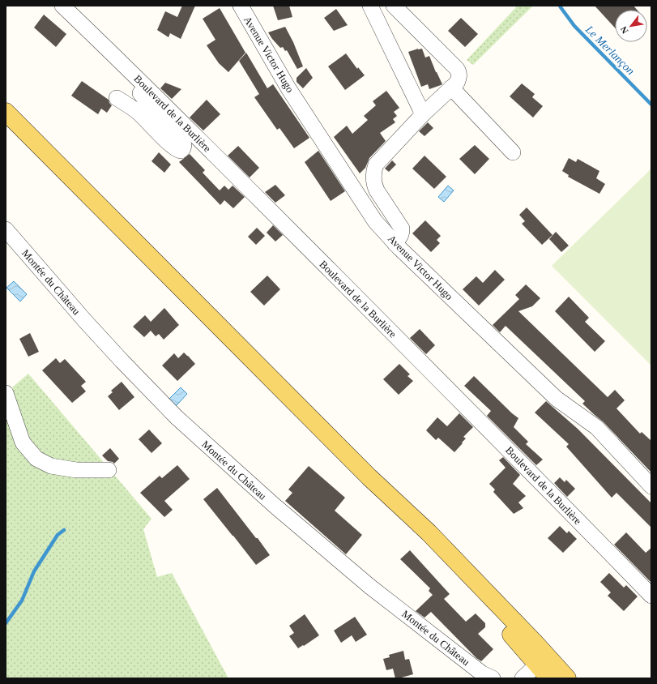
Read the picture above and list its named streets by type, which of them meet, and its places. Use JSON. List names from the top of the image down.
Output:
{
  "streets": {
    "street": ["Avenue Victor Hugo", "Boulevard de la Burlière", "Montée du Château"]
  },
  "water": ["Le Merlançon"],
  "north": "bottom left"
}
